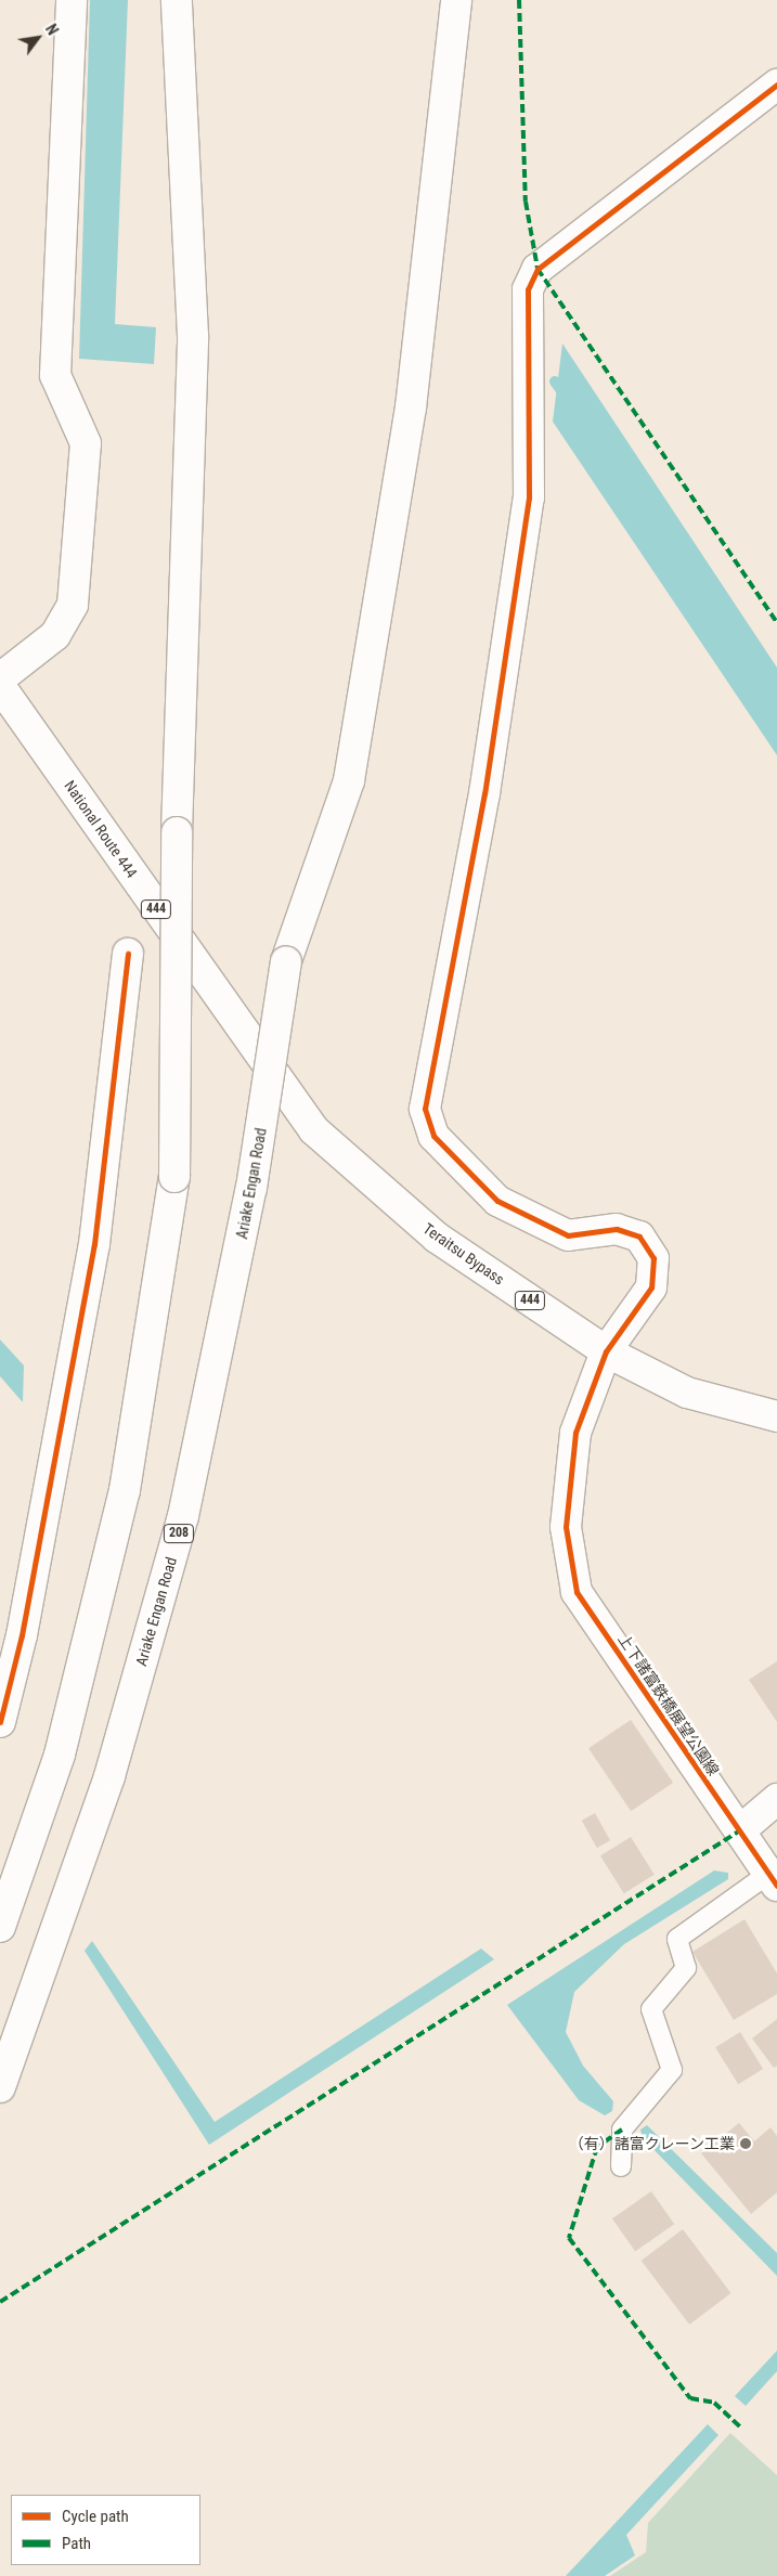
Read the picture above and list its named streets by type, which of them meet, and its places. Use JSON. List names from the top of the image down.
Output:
{
  "streets": {
    "main road": [
      "National Route 444",
      "444",
      "Ariake Engan Road",
      "Teraitsu Bypass",
      "208",
      "上下諸富鉄橋展望公園線"
    ]
  },
  "crossings": [
    ["National Route 444", "Teraitsu Bypass"],
    ["Teraitsu Bypass", "上下諸富鉄橋展望公園線"]
  ],
  "places": ["（有）諸富クレーン工業"],
  "legend": ["Cycle path", "Path"],
  "north": "top right"
}
